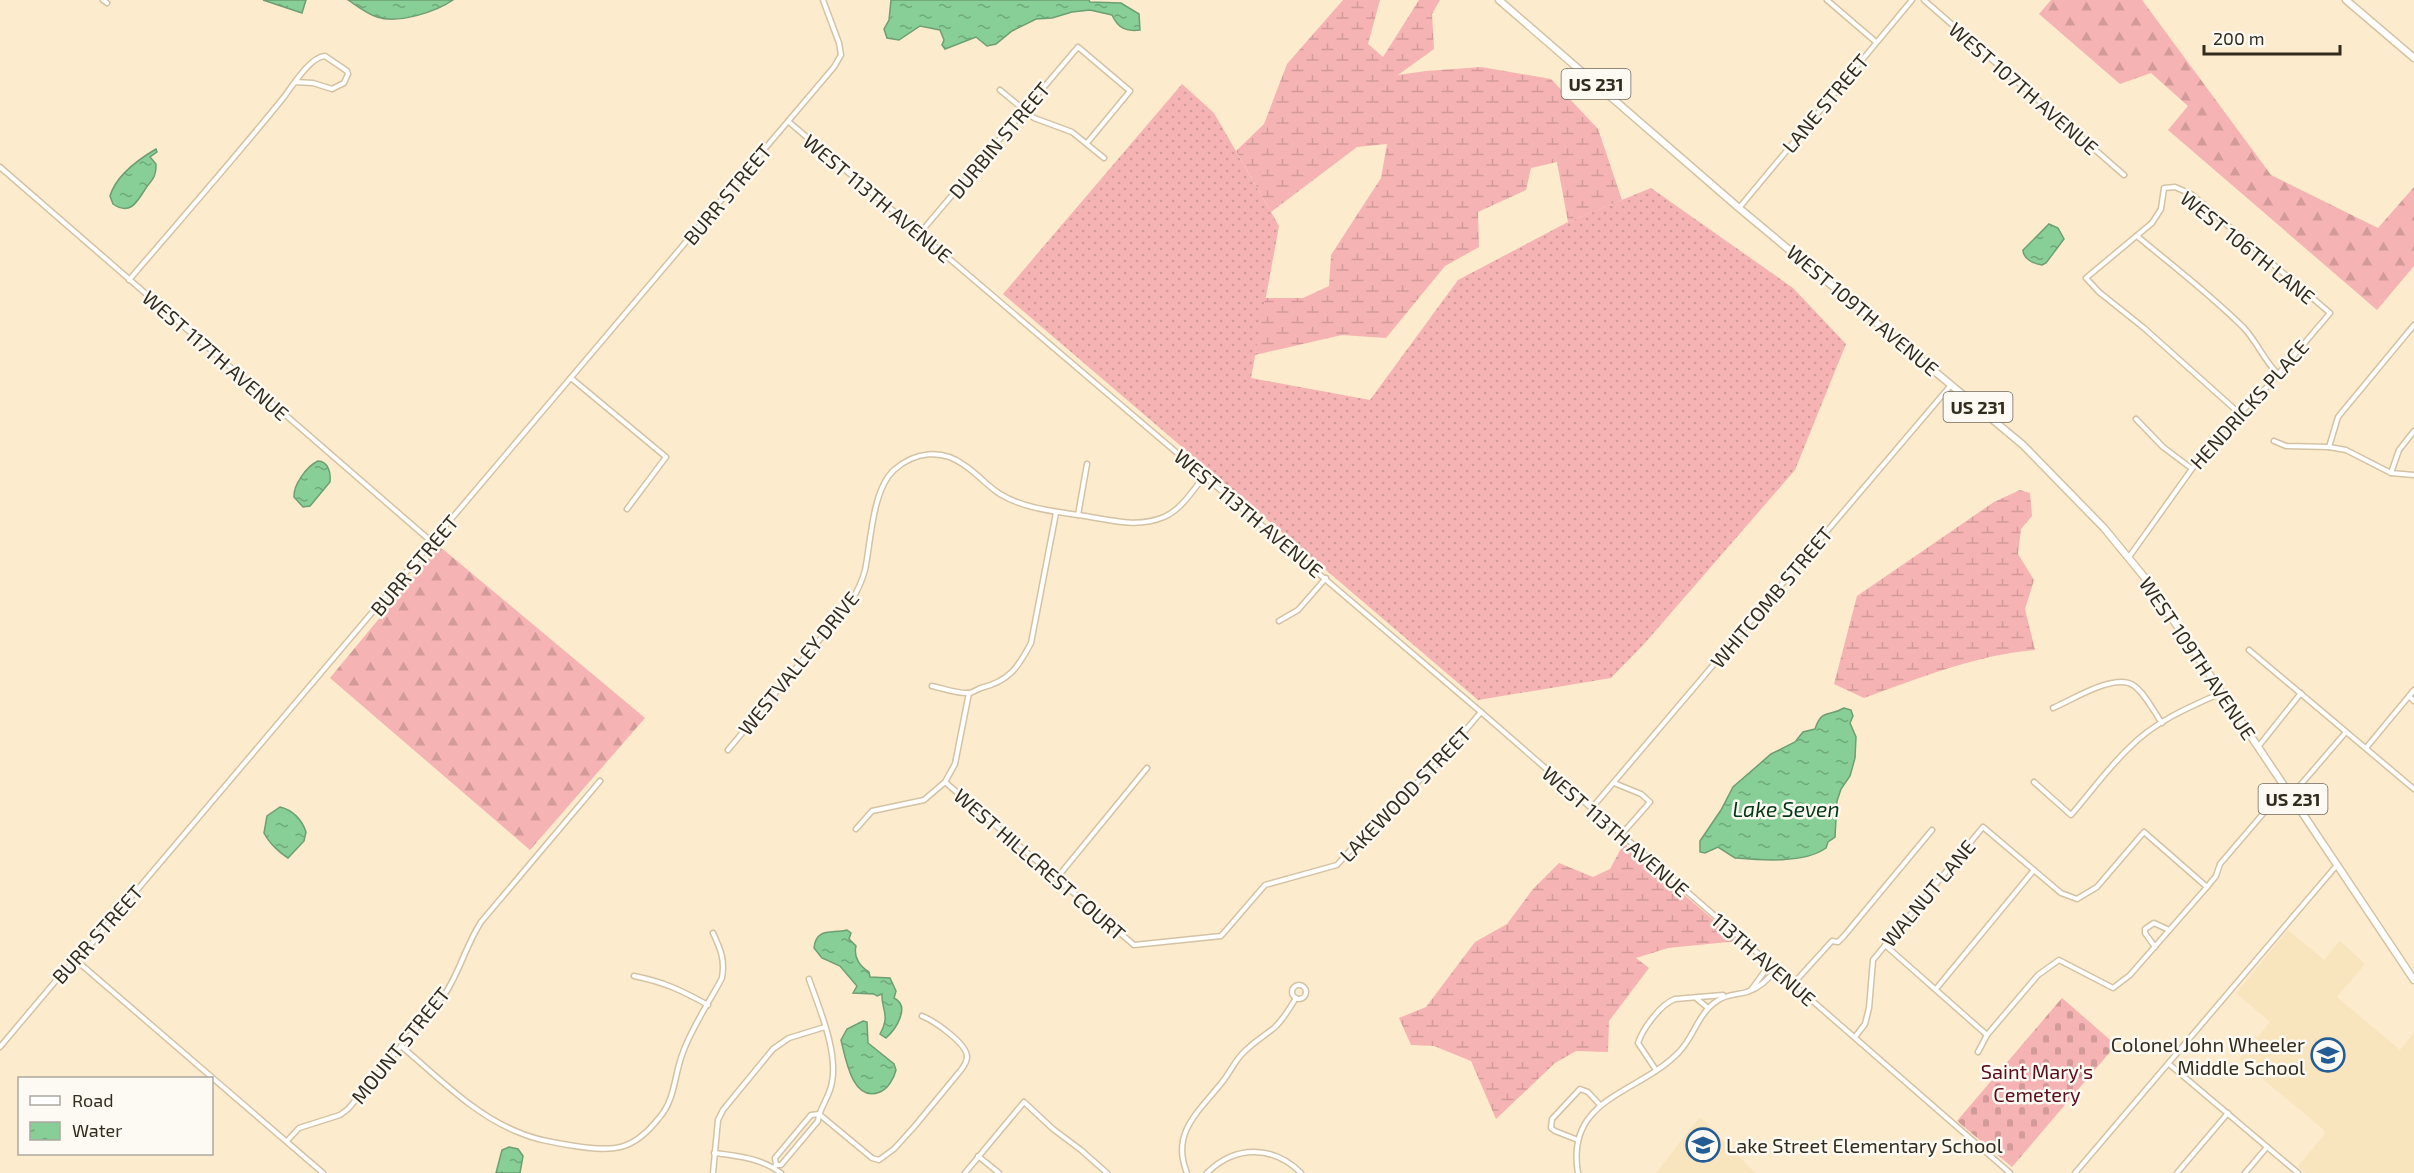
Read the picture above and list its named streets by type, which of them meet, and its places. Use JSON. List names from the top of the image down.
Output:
{
  "streets": {
    "main road": ["US 231", "WEST 109TH AVENUE"],
    "street": [
      "WEST 107TH AVENUE",
      "LANE STREET",
      "DURBIN STREET",
      "BURR STREET",
      "WEST 113TH AVENUE",
      "WEST 106TH LANE",
      "WEST 117TH AVENUE",
      "HENDRICKS PLACE",
      "WHITCOMB STREET",
      "WESTVALLEY DRIVE",
      "LAKEWOOD STREET",
      "WEST HILLCREST COURT",
      "WALNUT LANE",
      "113TH AVENUE",
      "MOUNT STREET"
    ]
  },
  "crossings": [
    ["LANE STREET", "WEST 109TH AVENUE"],
    ["DURBIN STREET", "WEST 113TH AVENUE"],
    ["BURR STREET", "WEST 113TH AVENUE"],
    ["BURR STREET", "WEST 117TH AVENUE"],
    ["WEST 113TH AVENUE", "WHITCOMB STREET"],
    ["WEST 113TH AVENUE", "WESTVALLEY DRIVE"],
    ["WEST 113TH AVENUE", "LAKEWOOD STREET"],
    ["WEST 113TH AVENUE", "113TH AVENUE"],
    ["WEST 106TH LANE", "HENDRICKS PLACE"],
    ["WEST 109TH AVENUE", "HENDRICKS PLACE"],
    ["WEST 109TH AVENUE", "WHITCOMB STREET"],
    ["LAKEWOOD STREET", "WEST HILLCREST COURT"],
    ["WALNUT LANE", "113TH AVENUE"]
  ],
  "water": ["Lake Seven"],
  "parks": ["Saint Mary's Cemetery"],
  "places": {
    "school or university": ["Colonel John Wheeler Middle School", "Lake Street Elementary School"]
  },
  "legend": ["Road", "Water"],
  "scale_bar": "200 m"
}
